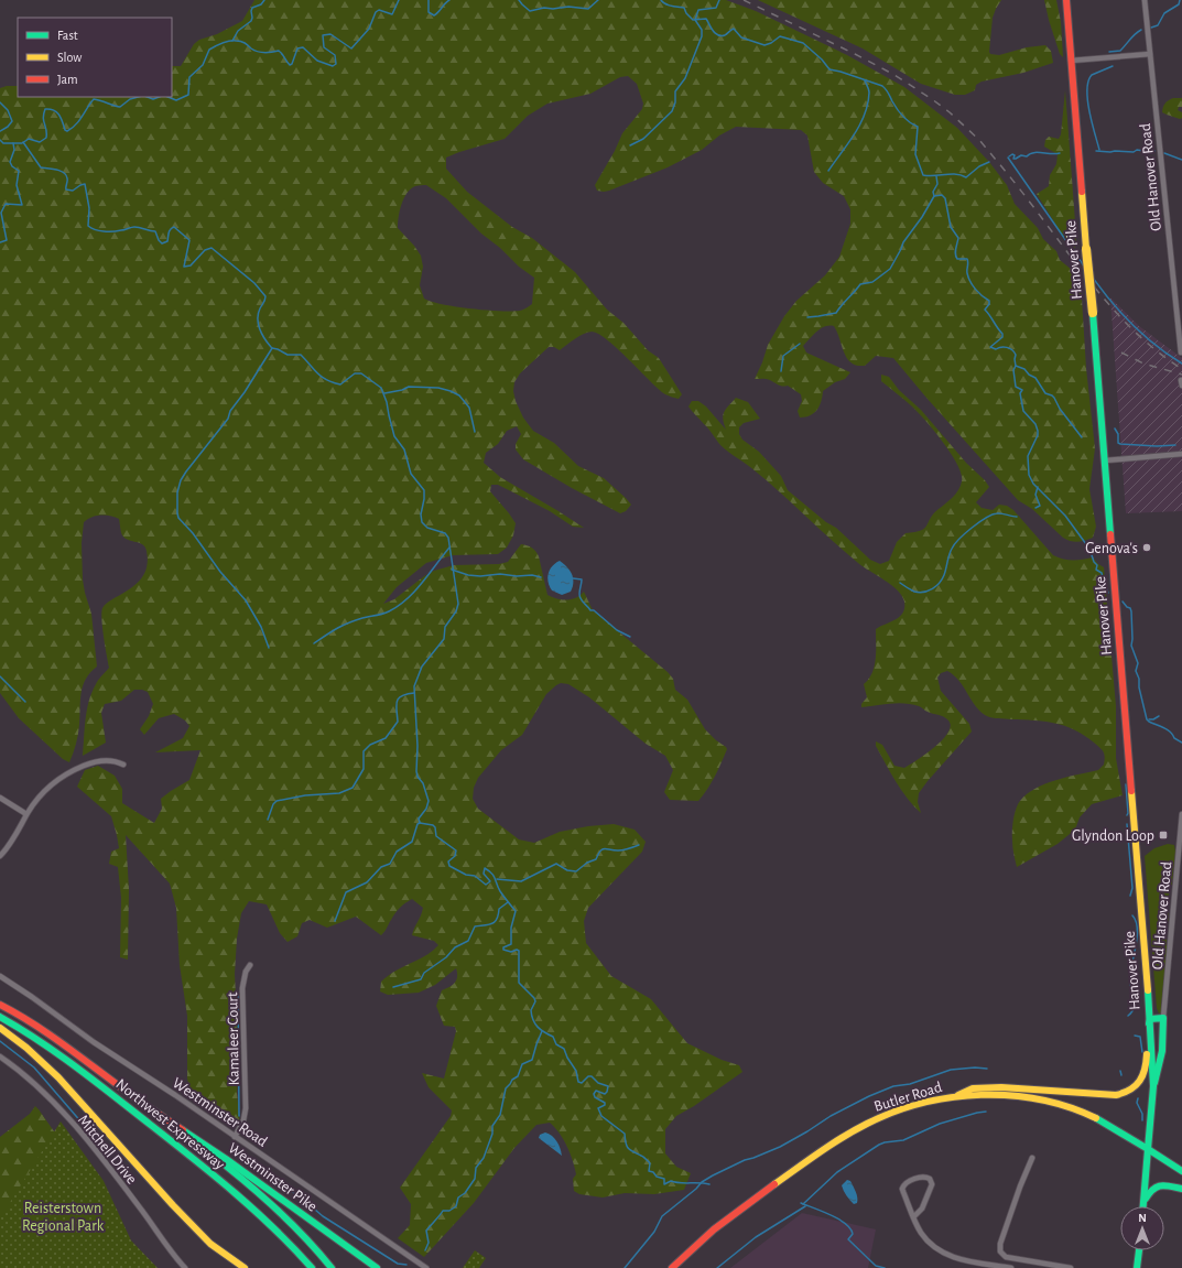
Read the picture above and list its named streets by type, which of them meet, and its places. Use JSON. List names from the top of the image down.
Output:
{
  "streets": {
    "main road": [
      "Hanover Pike",
      "Butler Road",
      "Northwest Expressway",
      "Westminster Pike"
    ],
    "street": [
      "Old Hanover Road",
      "Kamaleer Court",
      "Westminster Road",
      "Mitchell Drive"
    ]
  },
  "crossings": [
    ["Hanover Pike", "Butler Road"],
    ["Kamaleer Court", "Westminster Road"],
    ["Northwest Expressway", "Westminster Pike"]
  ],
  "parks": ["Reisterstown Regional Park"],
  "places": {
    "other": ["Genova's"],
    "transit": ["Glyndon Loop"]
  },
  "legend": ["Fast", "Slow", "Jam"],
  "north": "top"
}
